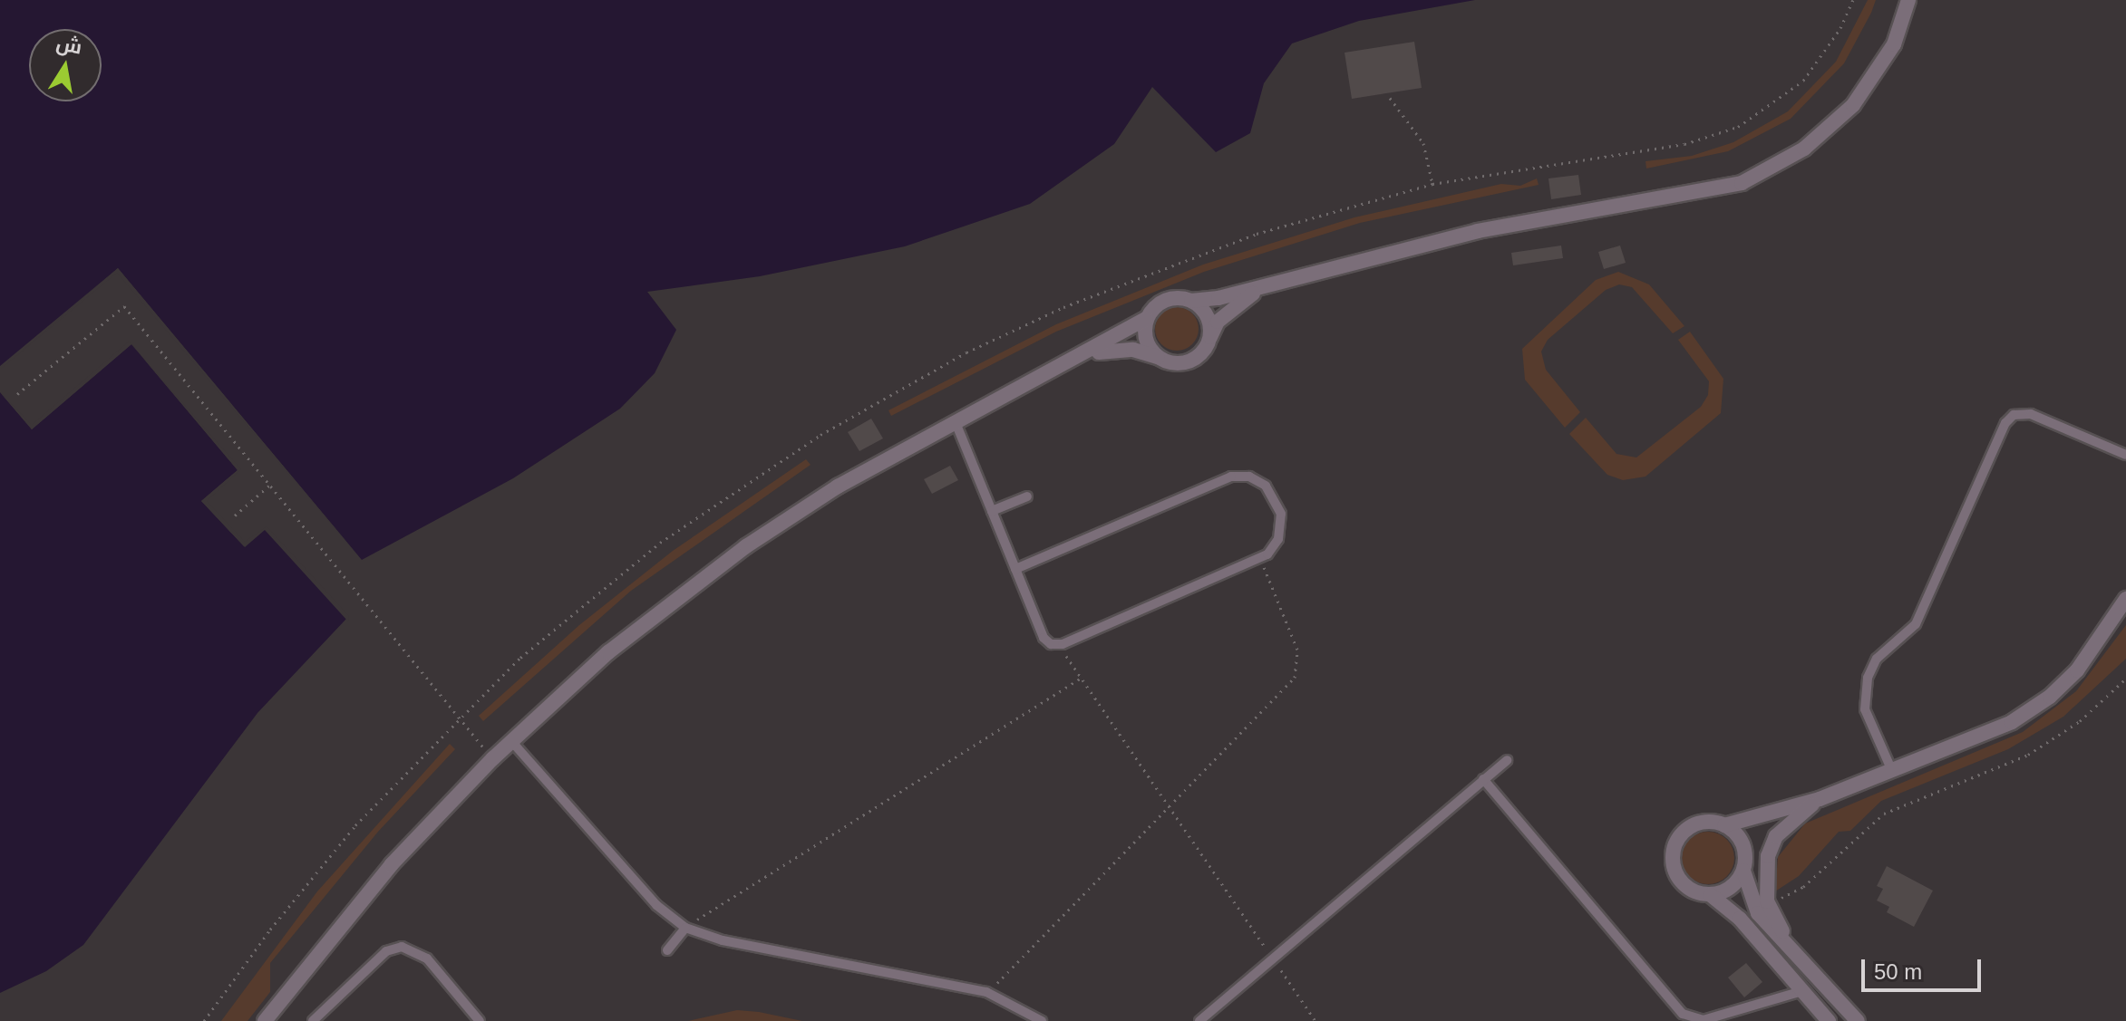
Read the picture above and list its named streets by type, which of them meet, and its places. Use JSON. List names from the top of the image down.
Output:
{
  "scale_bar": "50 m",
  "north": "top"
}
